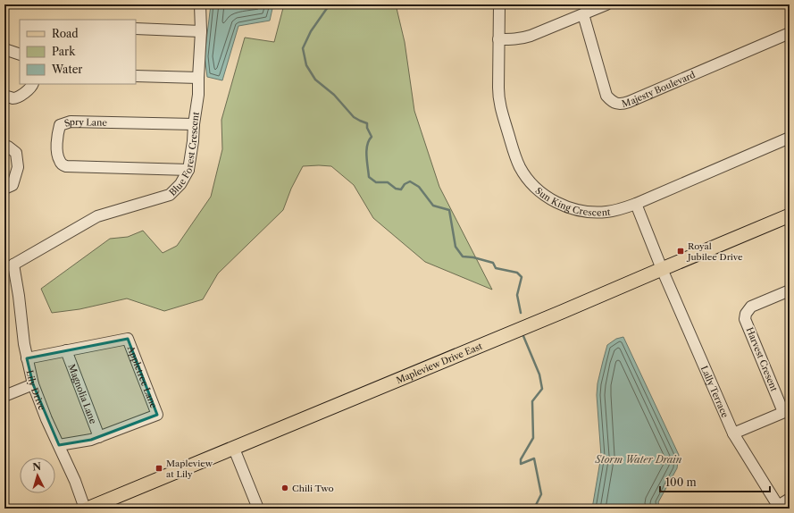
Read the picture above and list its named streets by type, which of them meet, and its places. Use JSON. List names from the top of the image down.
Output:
{
  "streets": {
    "main road": ["Mapleview Drive East"],
    "street": [
      "Majesty Boulevard",
      "Spry Lane",
      "Blue Forest Crescent",
      "Sun King Crescent",
      "Harvest Cresent",
      "Appletree Lane",
      "Lily Drive",
      "Lally Terrace",
      "Magnolia Lane"
    ]
  },
  "crossings": [
    ["Spry Lane", "Blue Forest Crescent"],
    ["Blue Forest Crescent", "Lily Drive"],
    ["Mapleview Drive East", "Lally Terrace"],
    ["Appletree Lane", "Lily Drive"],
    ["Appletree Lane", "Magnolia Lane"]
  ],
  "water": ["Storm Water Drain"],
  "places": {
    "transit": ["Royal Jubilee Drive", "Mapleview at Lily"],
    "other": ["Chili Two"]
  },
  "legend": ["Road", "Park", "Water"],
  "scale_bar": "100 m",
  "north": "top"
}
